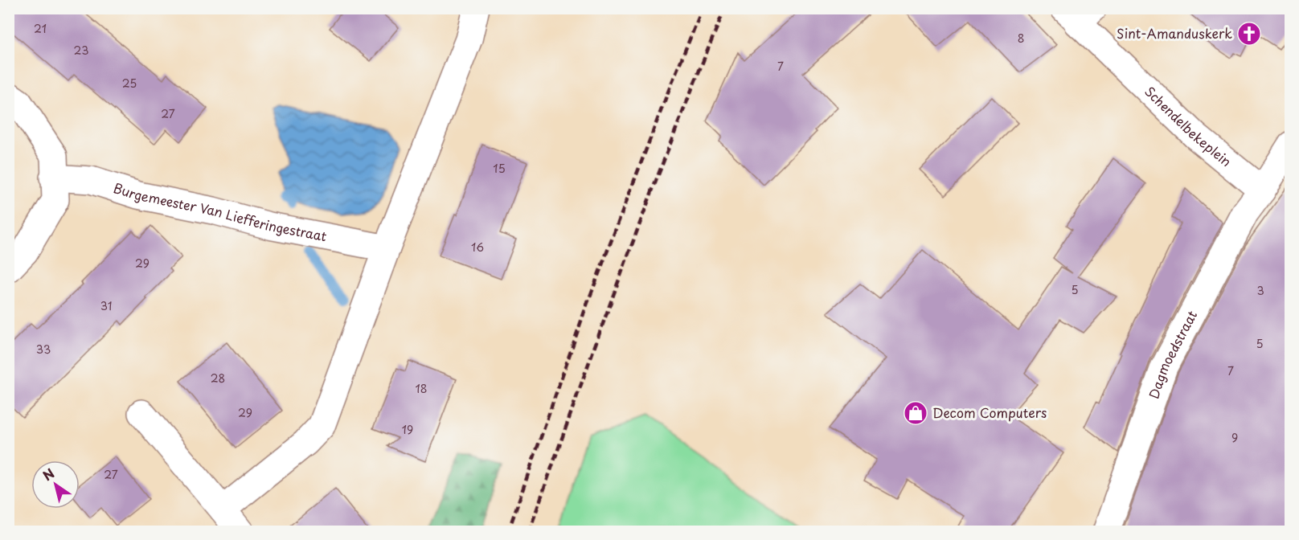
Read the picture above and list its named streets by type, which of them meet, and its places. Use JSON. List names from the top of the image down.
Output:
{
  "streets": {
    "street": ["Schendelbekeplein", "Burgemeester Van Liefferingestraat", "Dagmoedstraat"]
  },
  "crossings": [
    ["Schendelbekeplein", "Dagmoedstraat"]
  ],
  "places": {
    "church": ["Sint-Amanduskerk"],
    "shop": ["Decom Computers"]
  },
  "house_numbers": [
    "21",
    "8",
    "23",
    "7",
    "25",
    "27",
    "15",
    "16",
    "29",
    "5",
    "3",
    "31",
    "5",
    "33",
    "7",
    "28",
    "18",
    "29",
    "19",
    "9",
    "27"
  ],
  "north": "top left"
}
